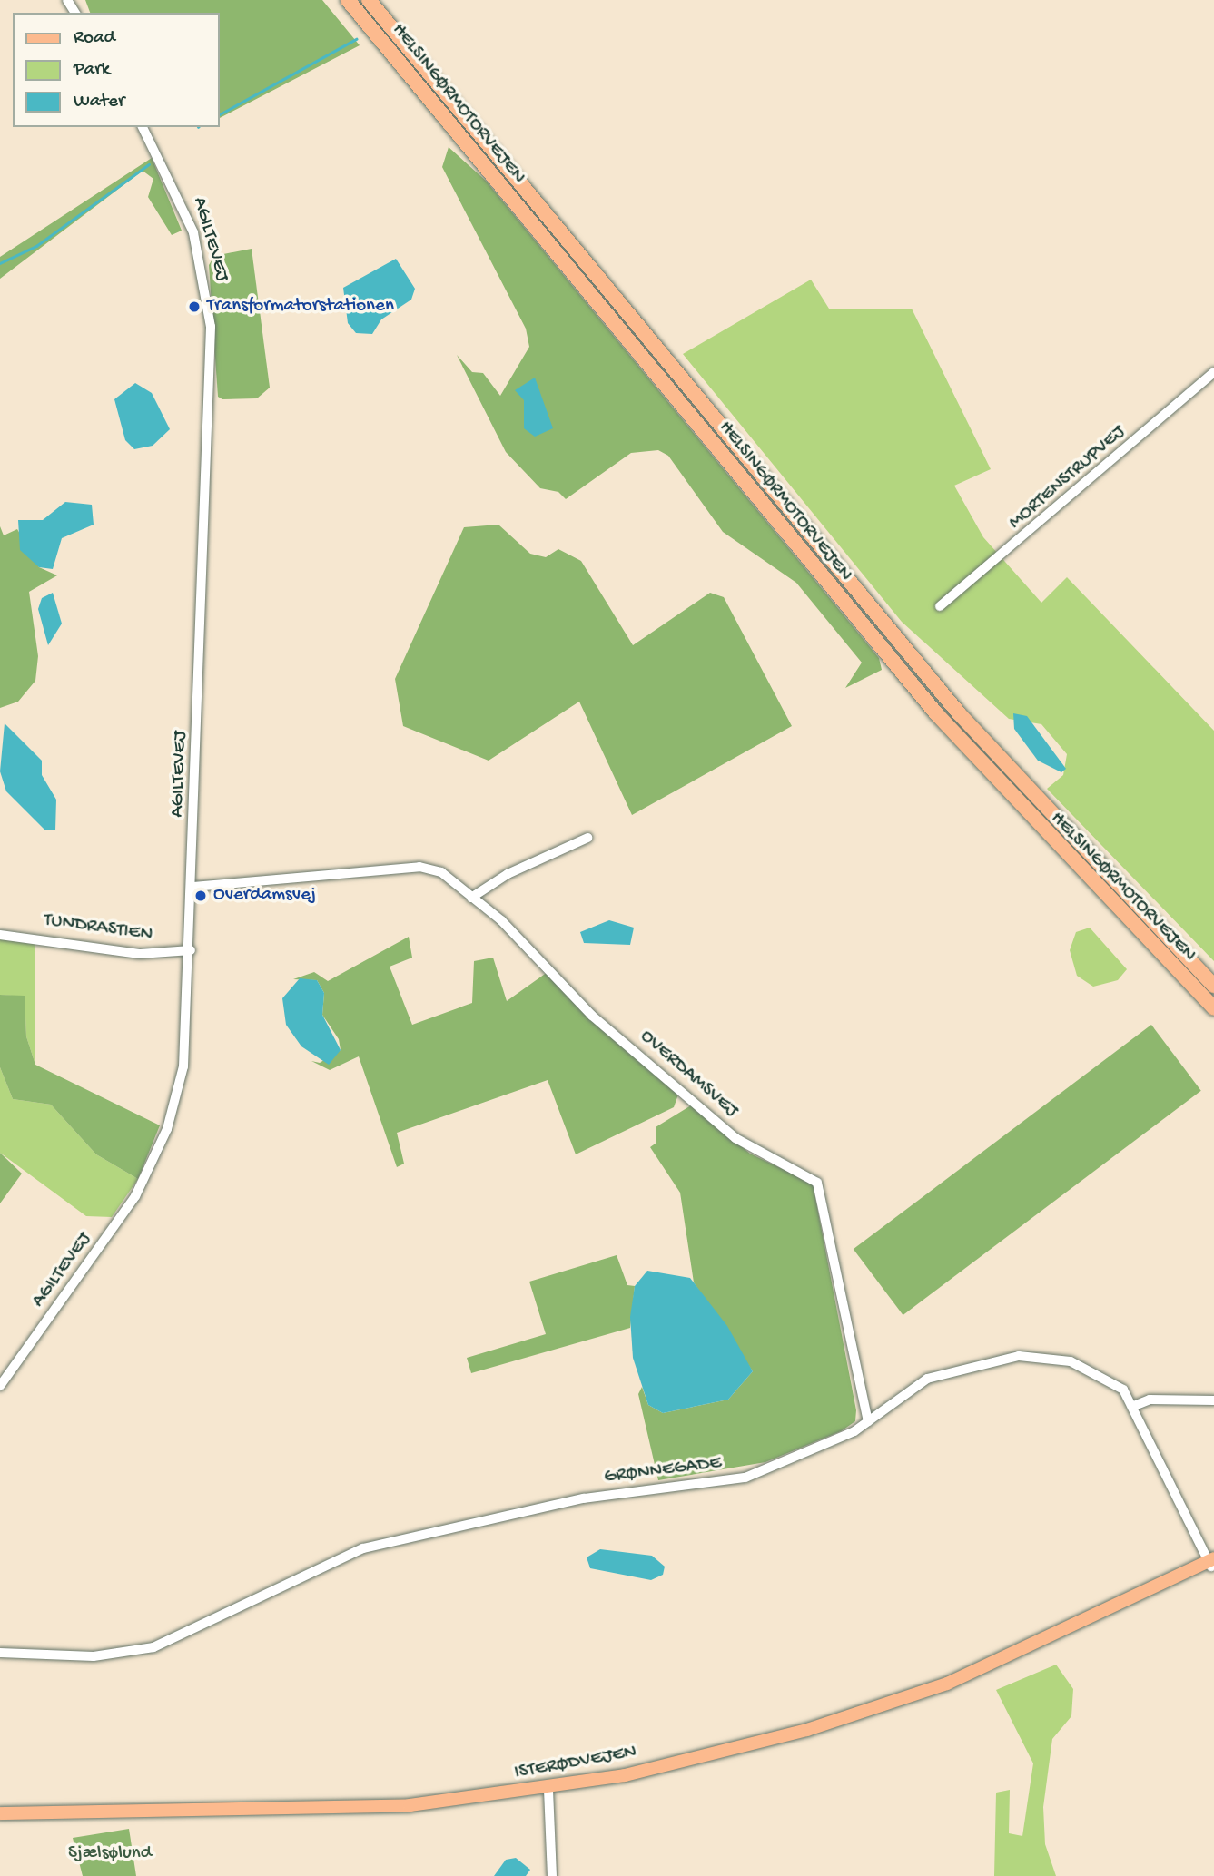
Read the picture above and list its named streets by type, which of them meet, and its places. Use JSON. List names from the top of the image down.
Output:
{
  "streets": {
    "highway": ["HELSINGØRMOTORVEJEN"],
    "main road": ["ISTERØDVEJEN"],
    "street": [
      "AGILTEVEJ",
      "MORTENSTRUPVEJ",
      "TUNDRASTIEN",
      "OVERDAMSVEJ",
      "GRØNNEGADE"
    ]
  },
  "crossings": [
    ["AGILTEVEJ", "TUNDRASTIEN"],
    ["AGILTEVEJ", "OVERDAMSVEJ"],
    ["OVERDAMSVEJ", "GRØNNEGADE"],
    ["GRØNNEGADE", "ISTERØDVEJEN"]
  ],
  "parks": ["Sjælsølund"],
  "places": ["Transformatorstationen", "Overdamsvej"],
  "legend": ["Road", "Park", "Water"]
}
